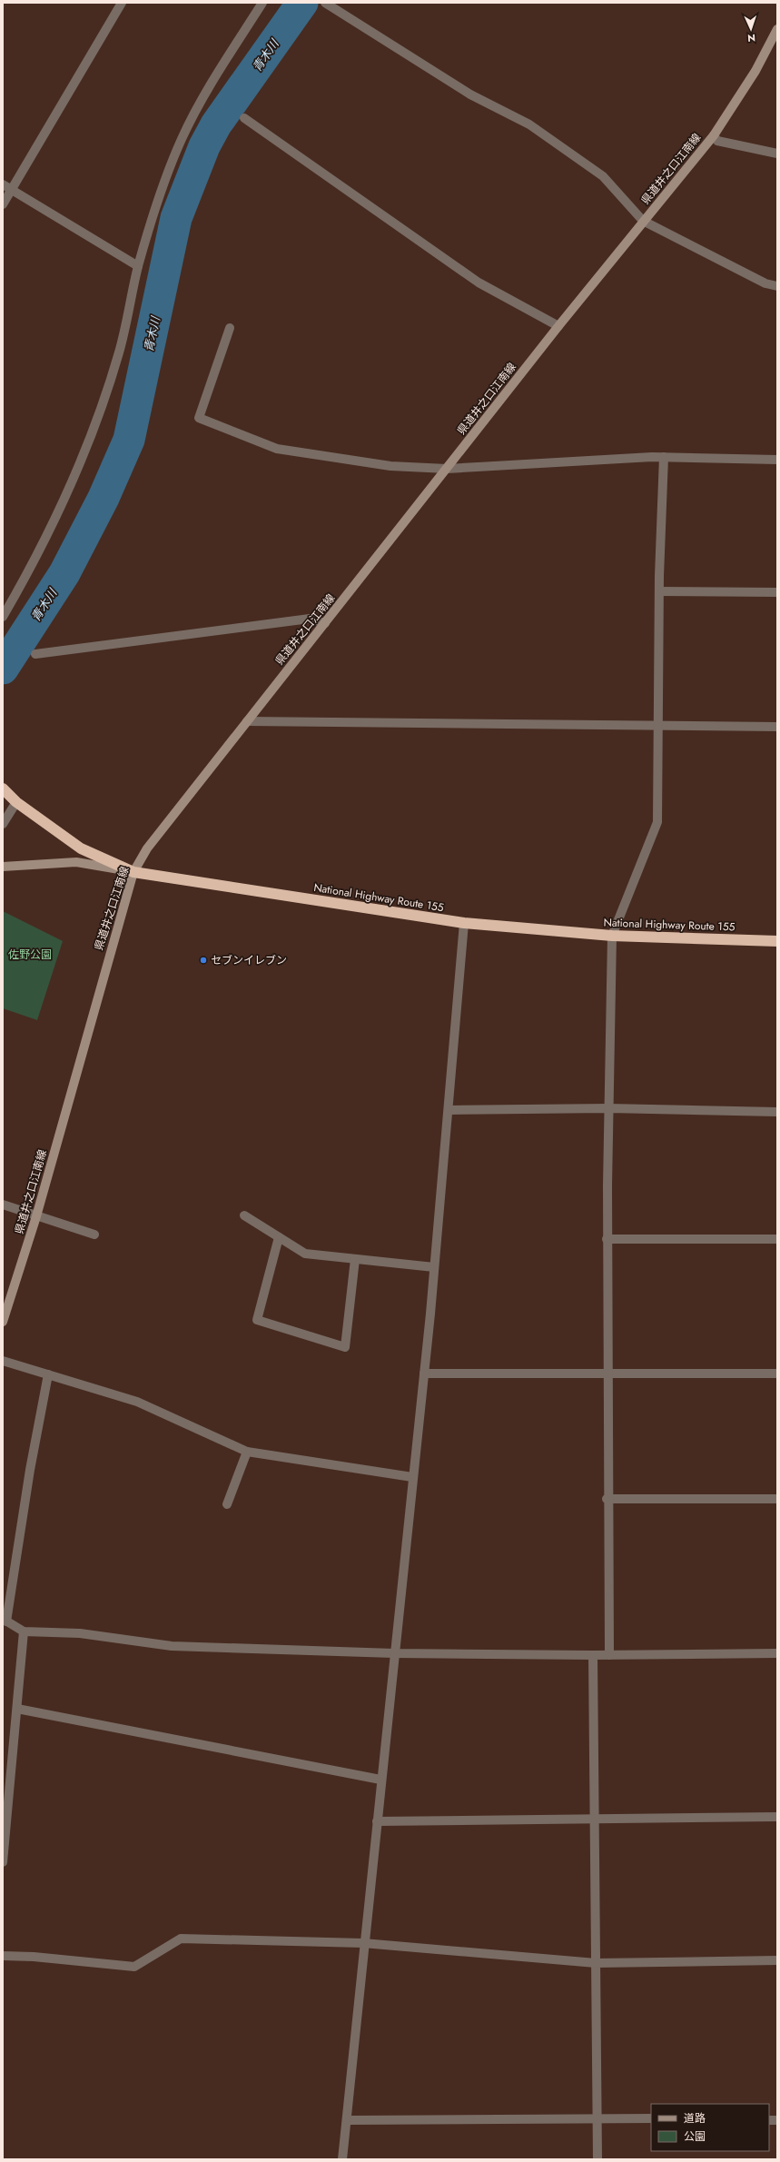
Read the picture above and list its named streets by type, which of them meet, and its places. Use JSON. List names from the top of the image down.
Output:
{
  "streets": {
    "highway": ["National Highway Route 155"],
    "main road": ["県道井之口江南線"]
  },
  "crossings": [
    ["県道井之口江南線", "National Highway Route 155"]
  ],
  "water": ["青木川"],
  "parks": ["佐野公園"],
  "places": ["セブンイレブン"],
  "legend": ["道路", "公園"],
  "north": "bottom"
}
